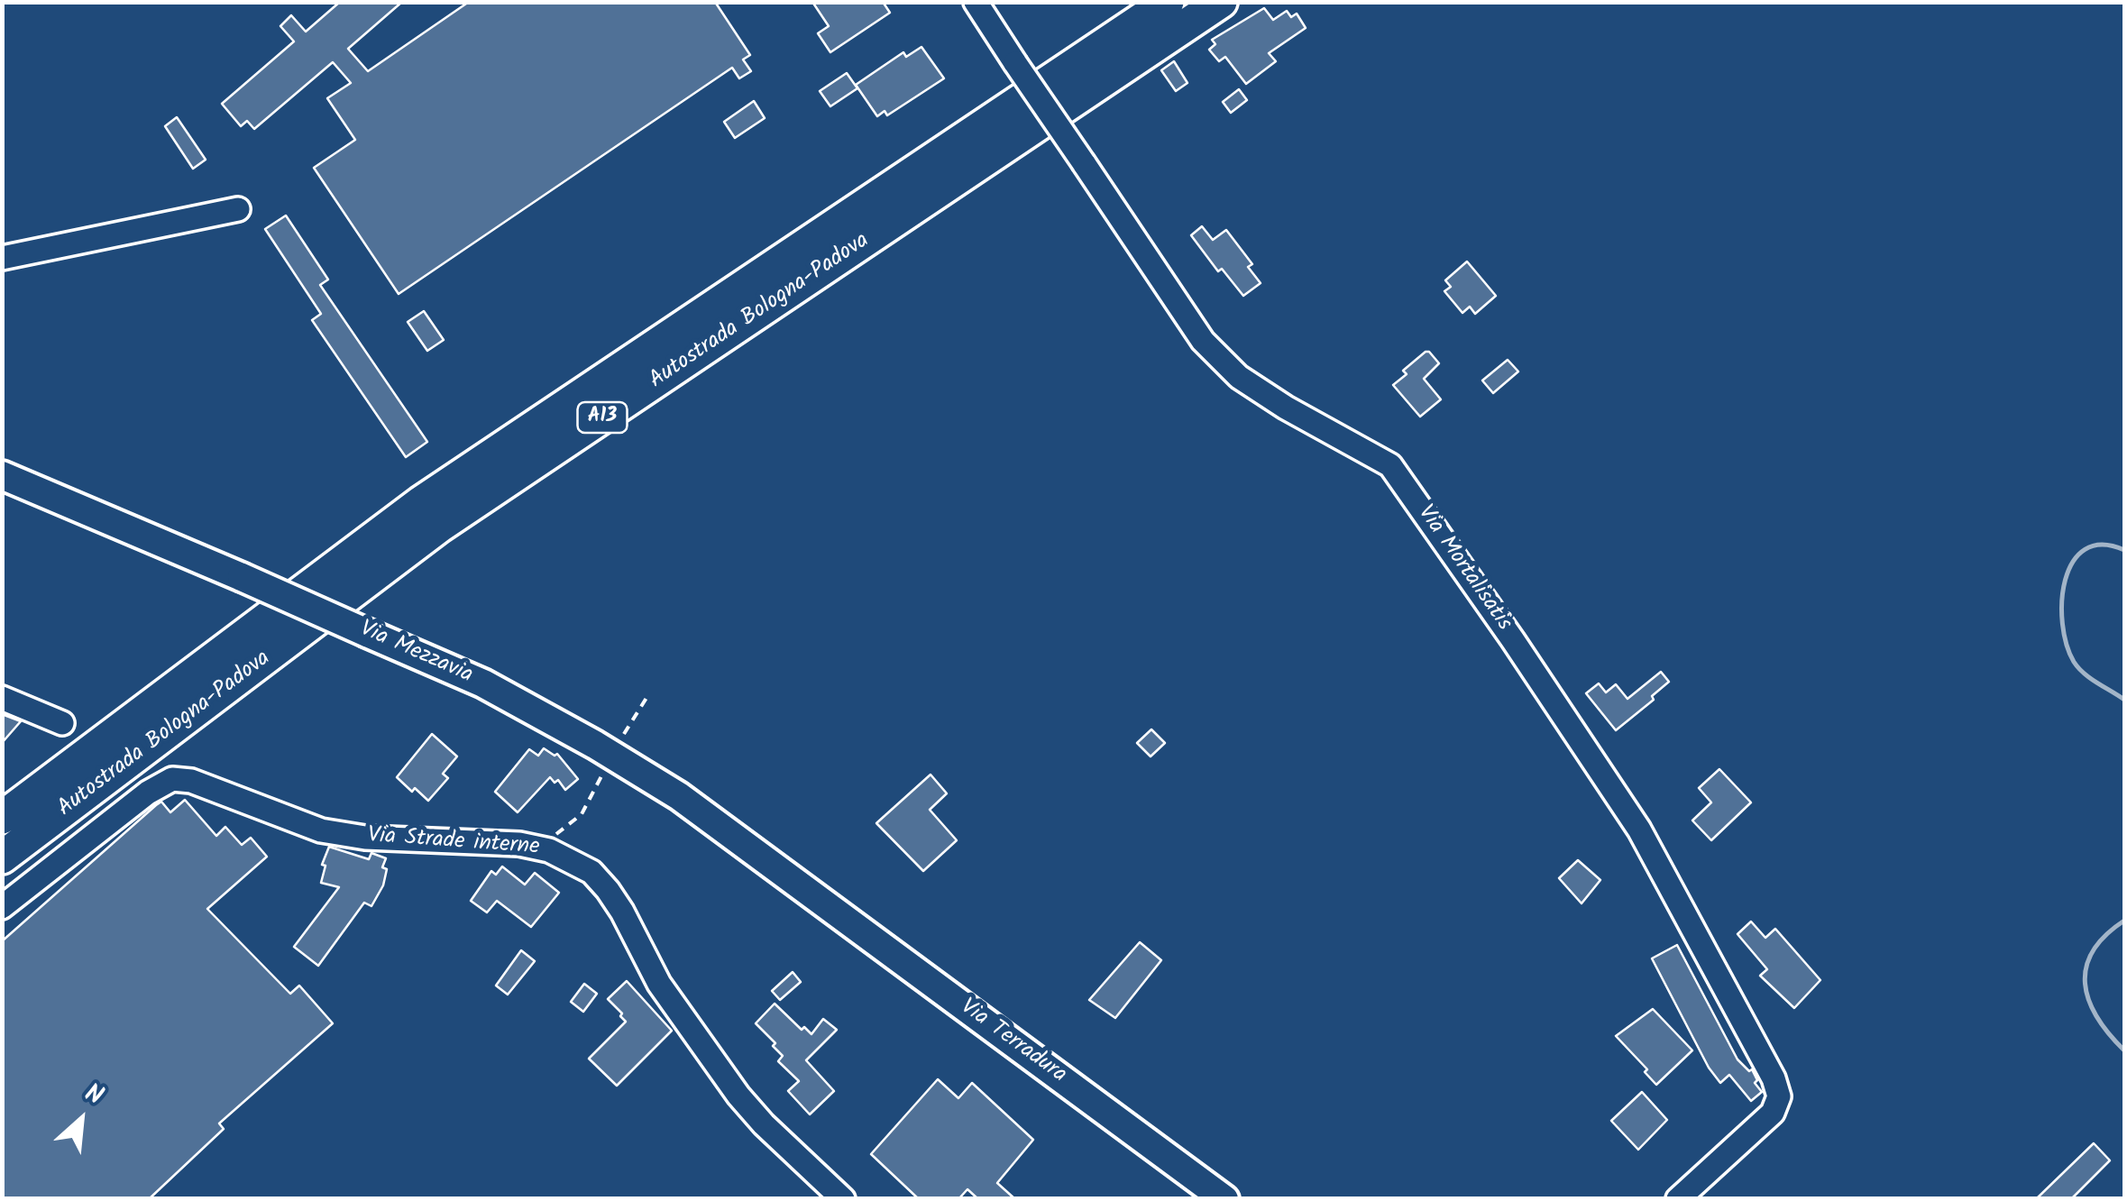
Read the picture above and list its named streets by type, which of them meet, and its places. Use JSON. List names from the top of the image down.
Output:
{
  "streets": {
    "highway": ["Autostrada Bologna-Padova", "A13"],
    "main road": ["Via Mezzavia", "Via Terradura"],
    "street": ["Via Mortalisatis", "Via Strade interne"]
  },
  "crossings": [
    ["Via Mezzavia", "Via Terradura"]
  ],
  "north": "top right"
}
